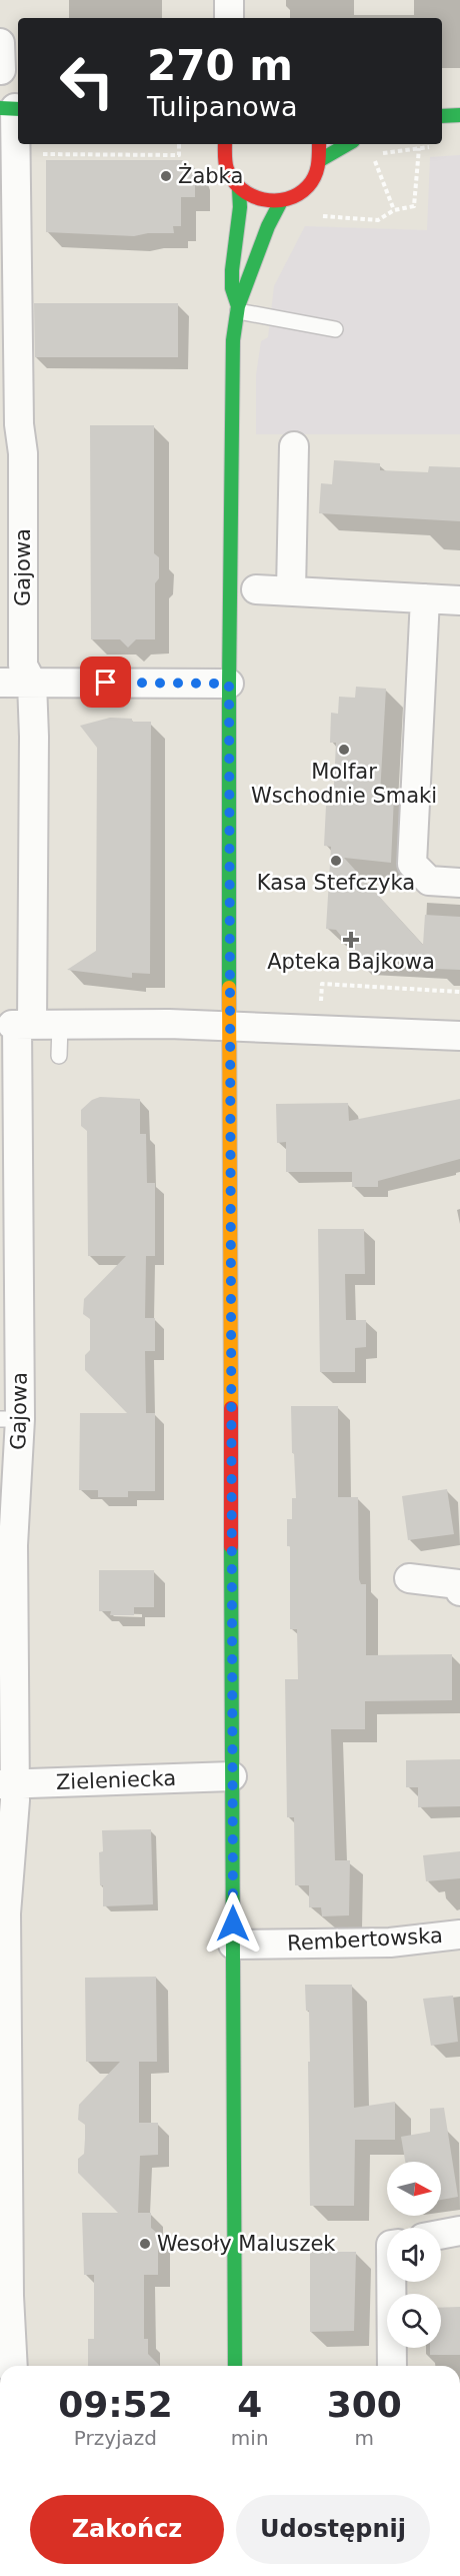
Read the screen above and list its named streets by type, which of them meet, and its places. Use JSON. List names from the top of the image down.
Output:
{
  "streets": {
    "street": ["Gajowa", "Zieleniecka", "Rembertowska"]
  },
  "crossings": [
    ["Gajowa", "Zieleniecka"]
  ],
  "places": {
    "other": [
      "Żabka",
      "Molfar Wschodnie Smaki",
      "Kasa Stefczyka",
      "Wesoły Maluszek"
    ],
    "health": ["Apteka Bajkowa"]
  },
  "north": "right",
  "page": {
    "turn": ["270 m", "Tulipanowa"],
    "eta": [
      "09:52",
      "Przyjazd",
      "4",
      "min",
      "300",
      "m"
    ],
    "buttons": ["Zakończ", "Udostępnij"]
  }
}
